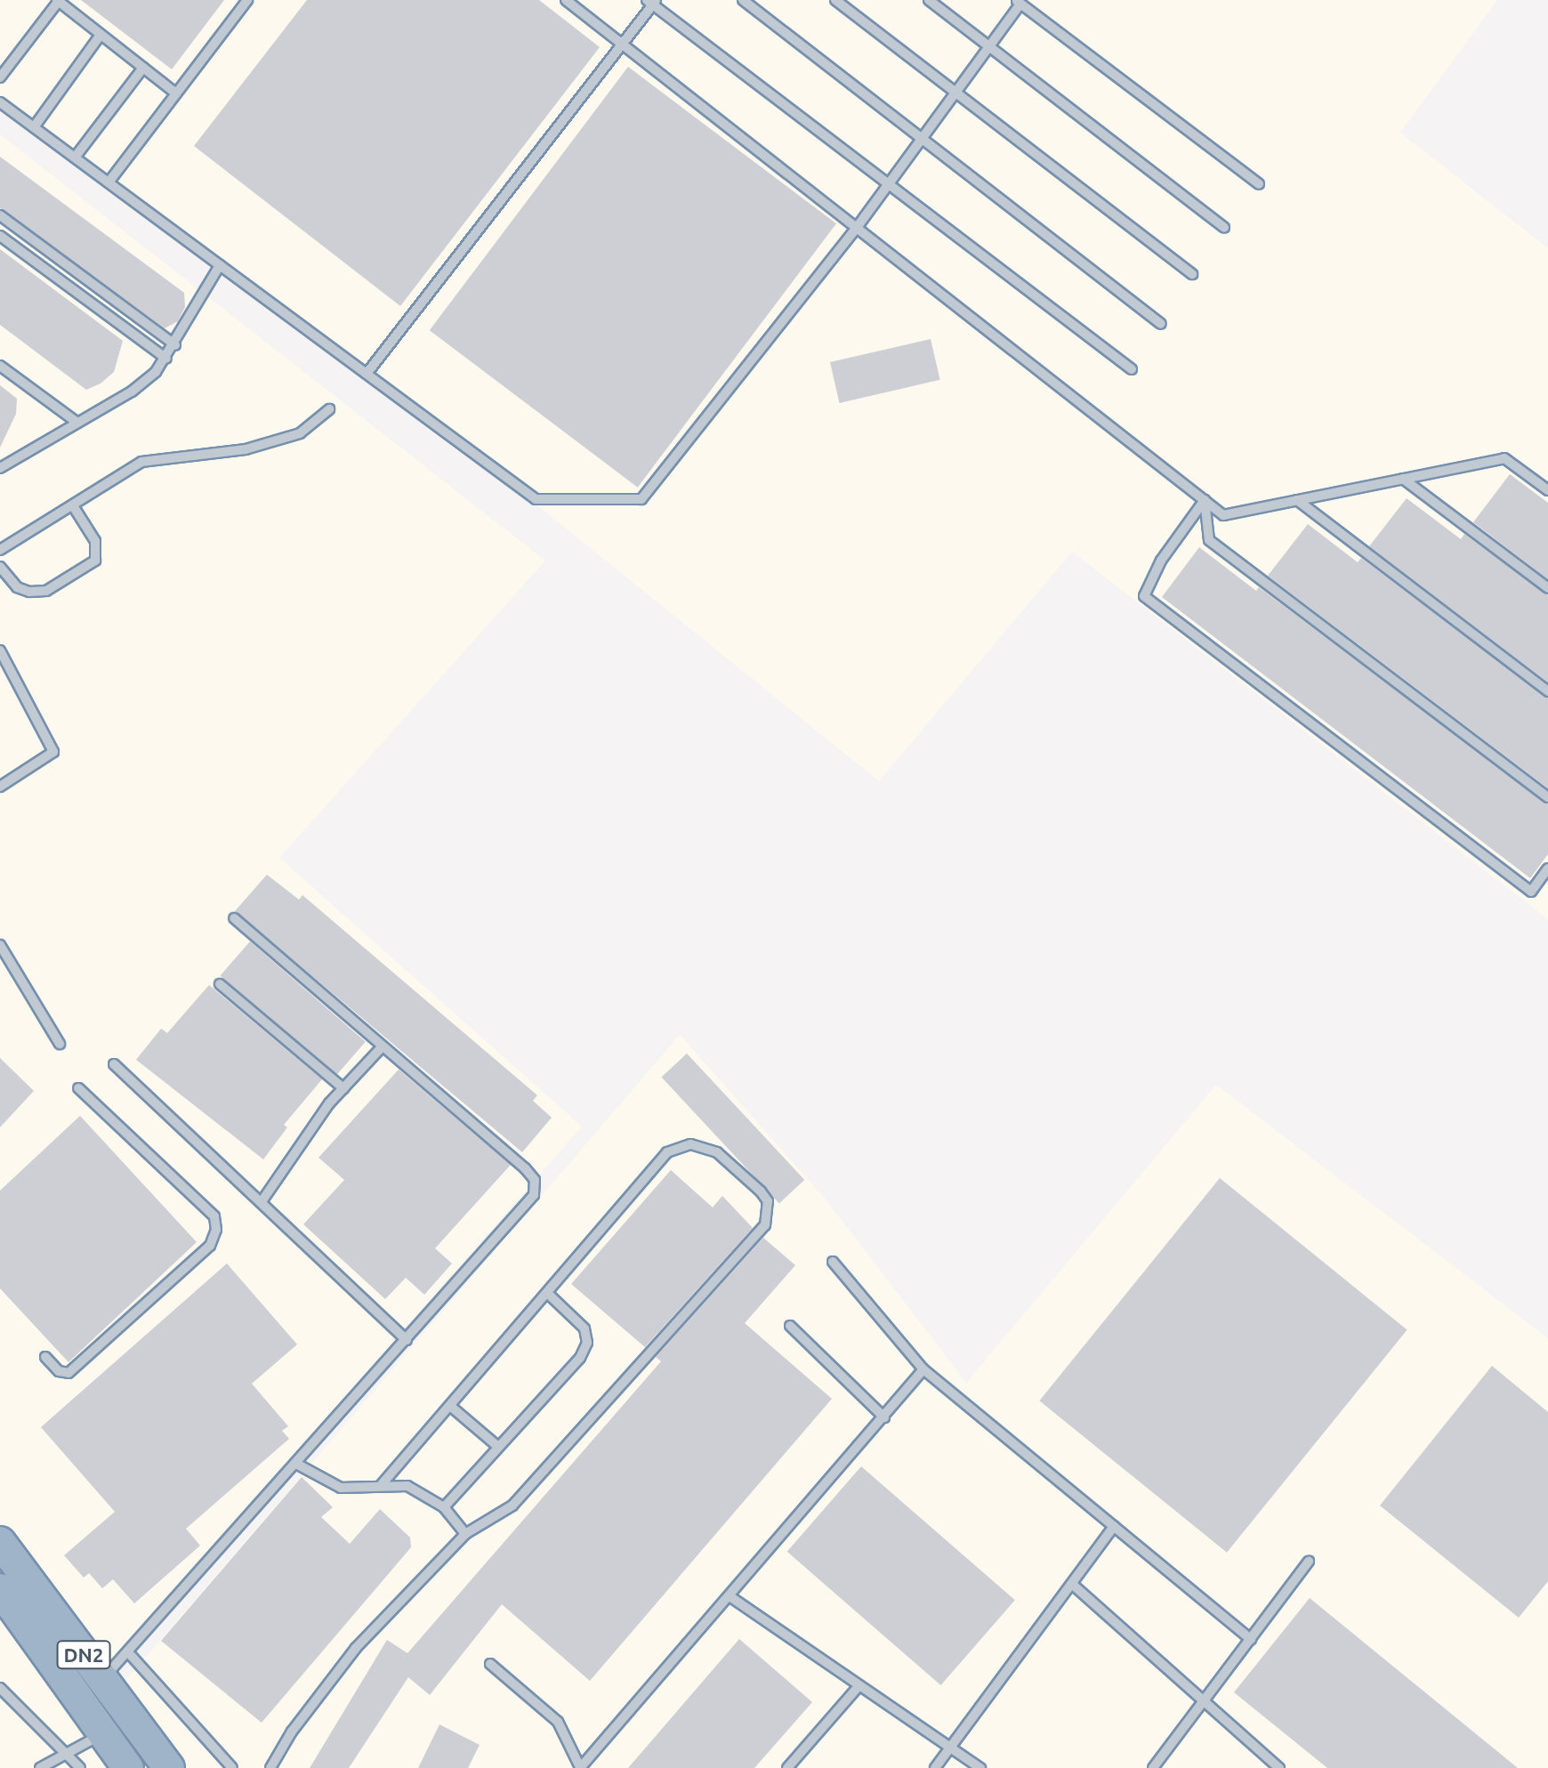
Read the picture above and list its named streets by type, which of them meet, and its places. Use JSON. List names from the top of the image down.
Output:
{
  "streets": {
    "highway": ["DN2"]
  }
}
